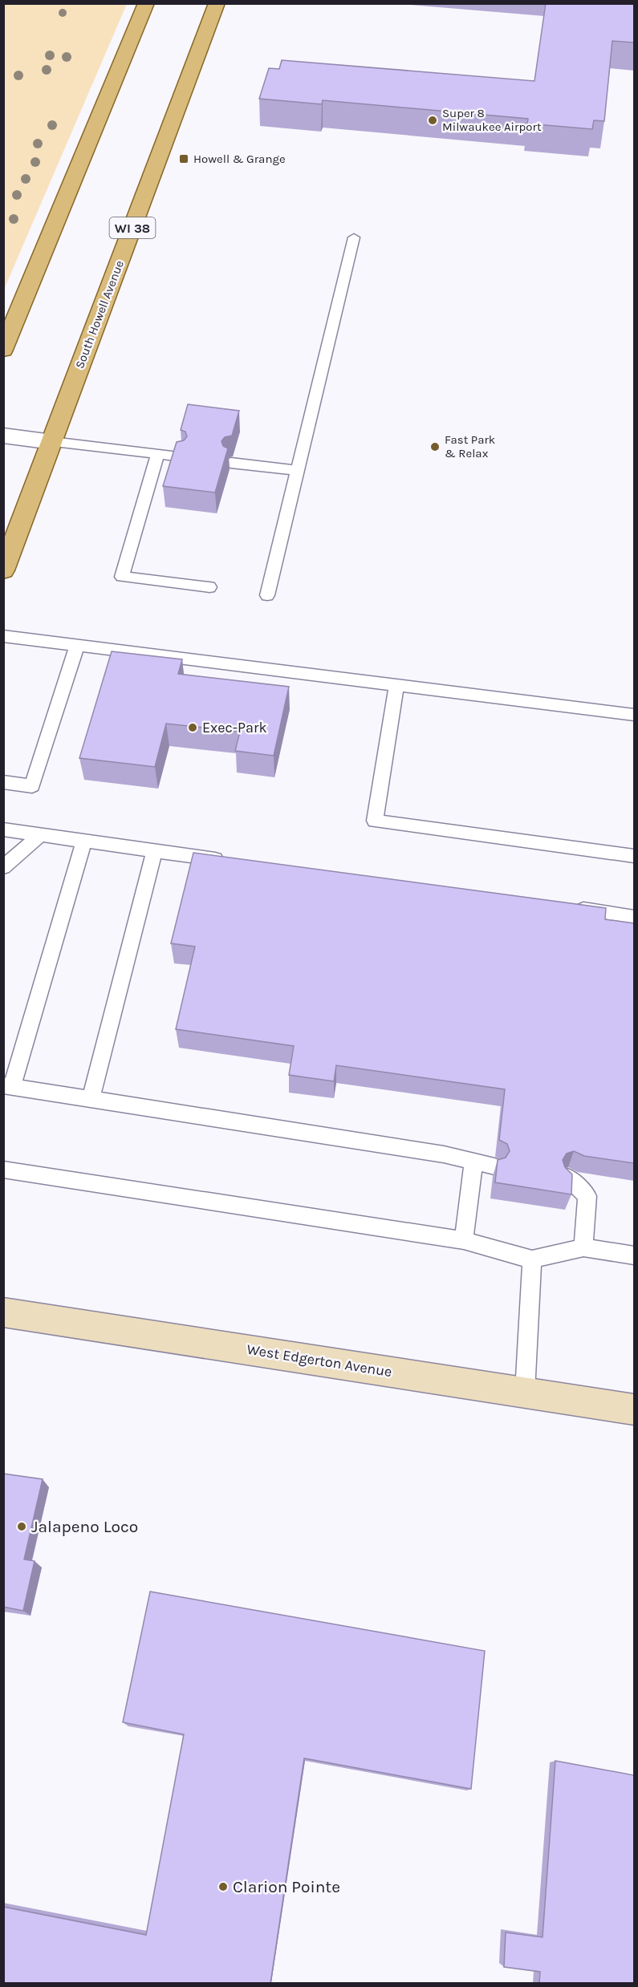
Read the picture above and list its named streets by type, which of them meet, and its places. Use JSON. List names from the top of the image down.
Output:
{
  "streets": {
    "main road": ["WI 38", "South Howell Avenue"],
    "street": ["West Edgerton Avenue"]
  },
  "places": {
    "other": [
      "Super 8 Milwaukee Airport",
      "Fast Park & Relax",
      "Exec-Park",
      "Jalapeno Loco",
      "Clarion Pointe"
    ],
    "transit": ["Howell & Grange"]
  }
}
